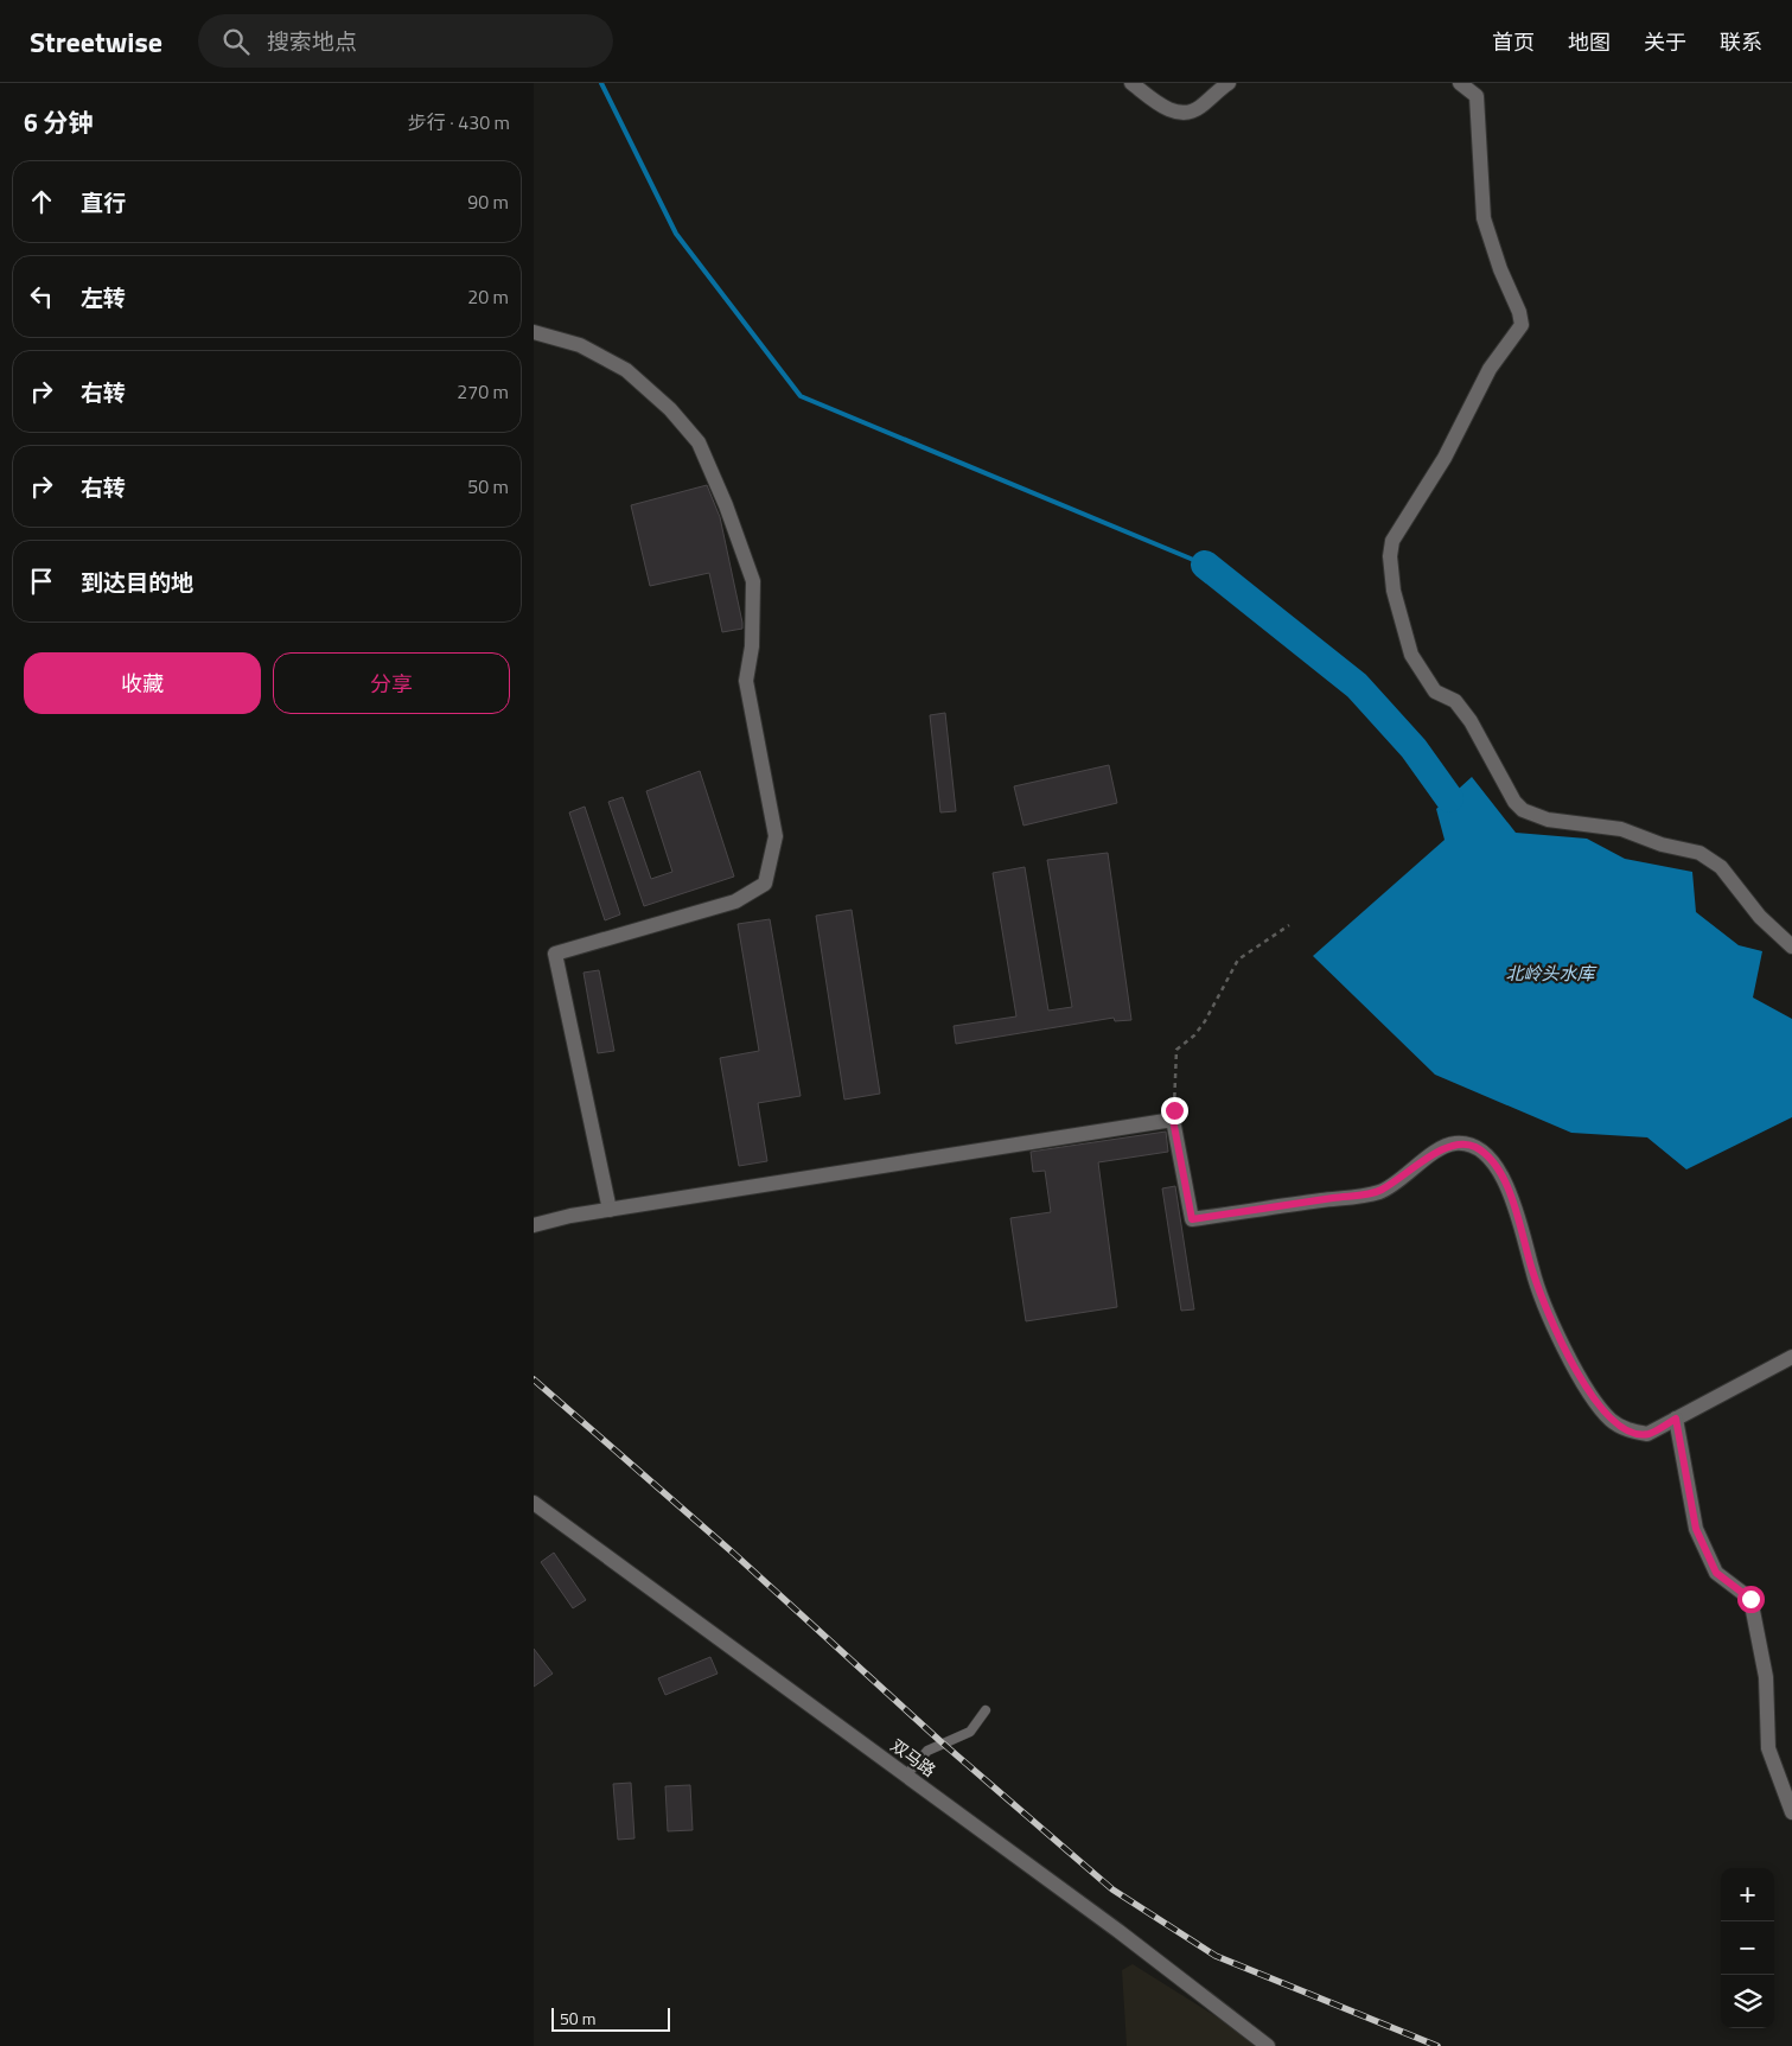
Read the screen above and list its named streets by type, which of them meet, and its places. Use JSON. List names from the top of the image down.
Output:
{
  "streets": {
    "street": ["双马路"]
  },
  "water": ["北岭头水库"],
  "scale_bar": "50 m",
  "page": {
    "header": "Streetwise",
    "search": "搜索地点",
    "nav": [
      "首页",
      "地图",
      "关于",
      "联系"
    ],
    "heading": ["6 分钟", "步行 · 430 m"],
    "list": [
      ["直行", "90 m"],
      ["左转", "20 m"],
      ["右转", "270 m"],
      ["右转", "50 m"],
      "到达目的地"
    ],
    "buttons": ["收藏", "分享"],
    "map_buttons": ["+", "−"],
    "scale": "50 m"
  }
}
